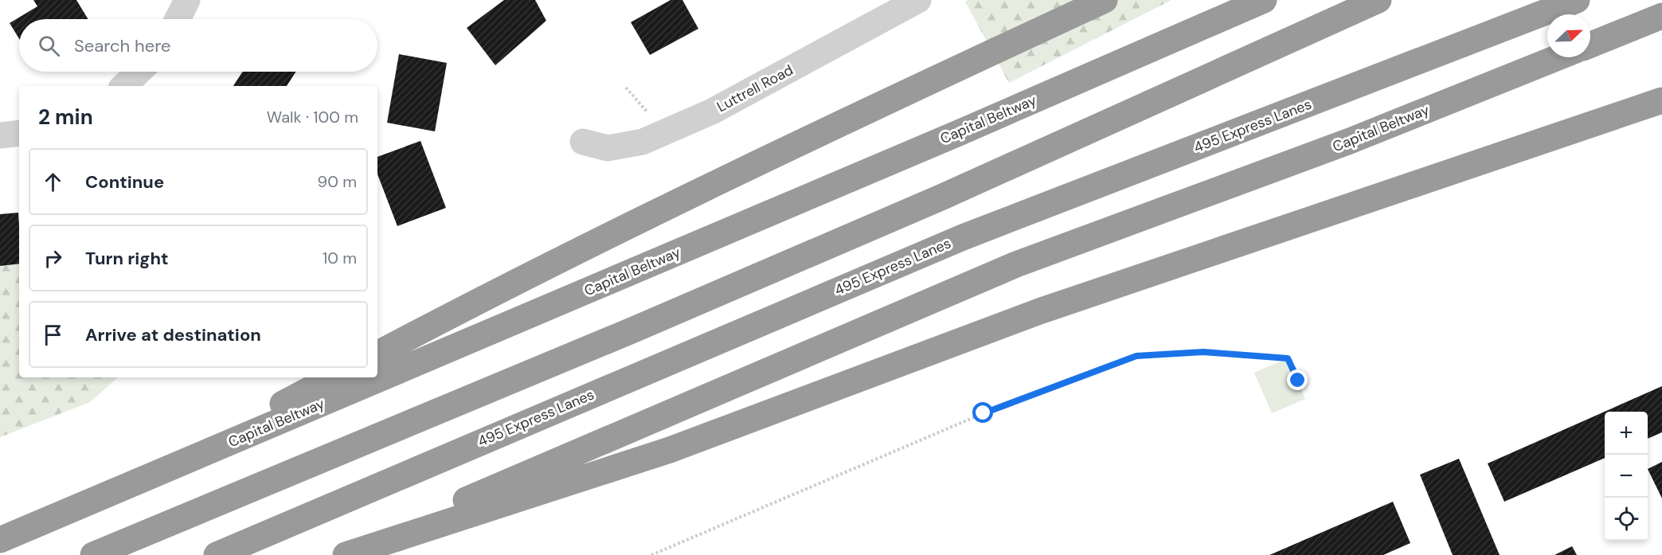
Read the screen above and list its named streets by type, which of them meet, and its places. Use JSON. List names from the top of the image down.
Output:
{
  "streets": {
    "highway": ["Capital Beltway", "495 Express Lanes"],
    "street": ["Luttrell Road"]
  },
  "north": "top right",
  "page": {
    "search": "Search here",
    "heading": ["2 min", "Walk · 100 m"],
    "list": [
      ["Continue", "90 m"],
      ["Turn right", "10 m"],
      "Arrive at destination"
    ],
    "map_buttons": ["+", "−"]
  }
}
